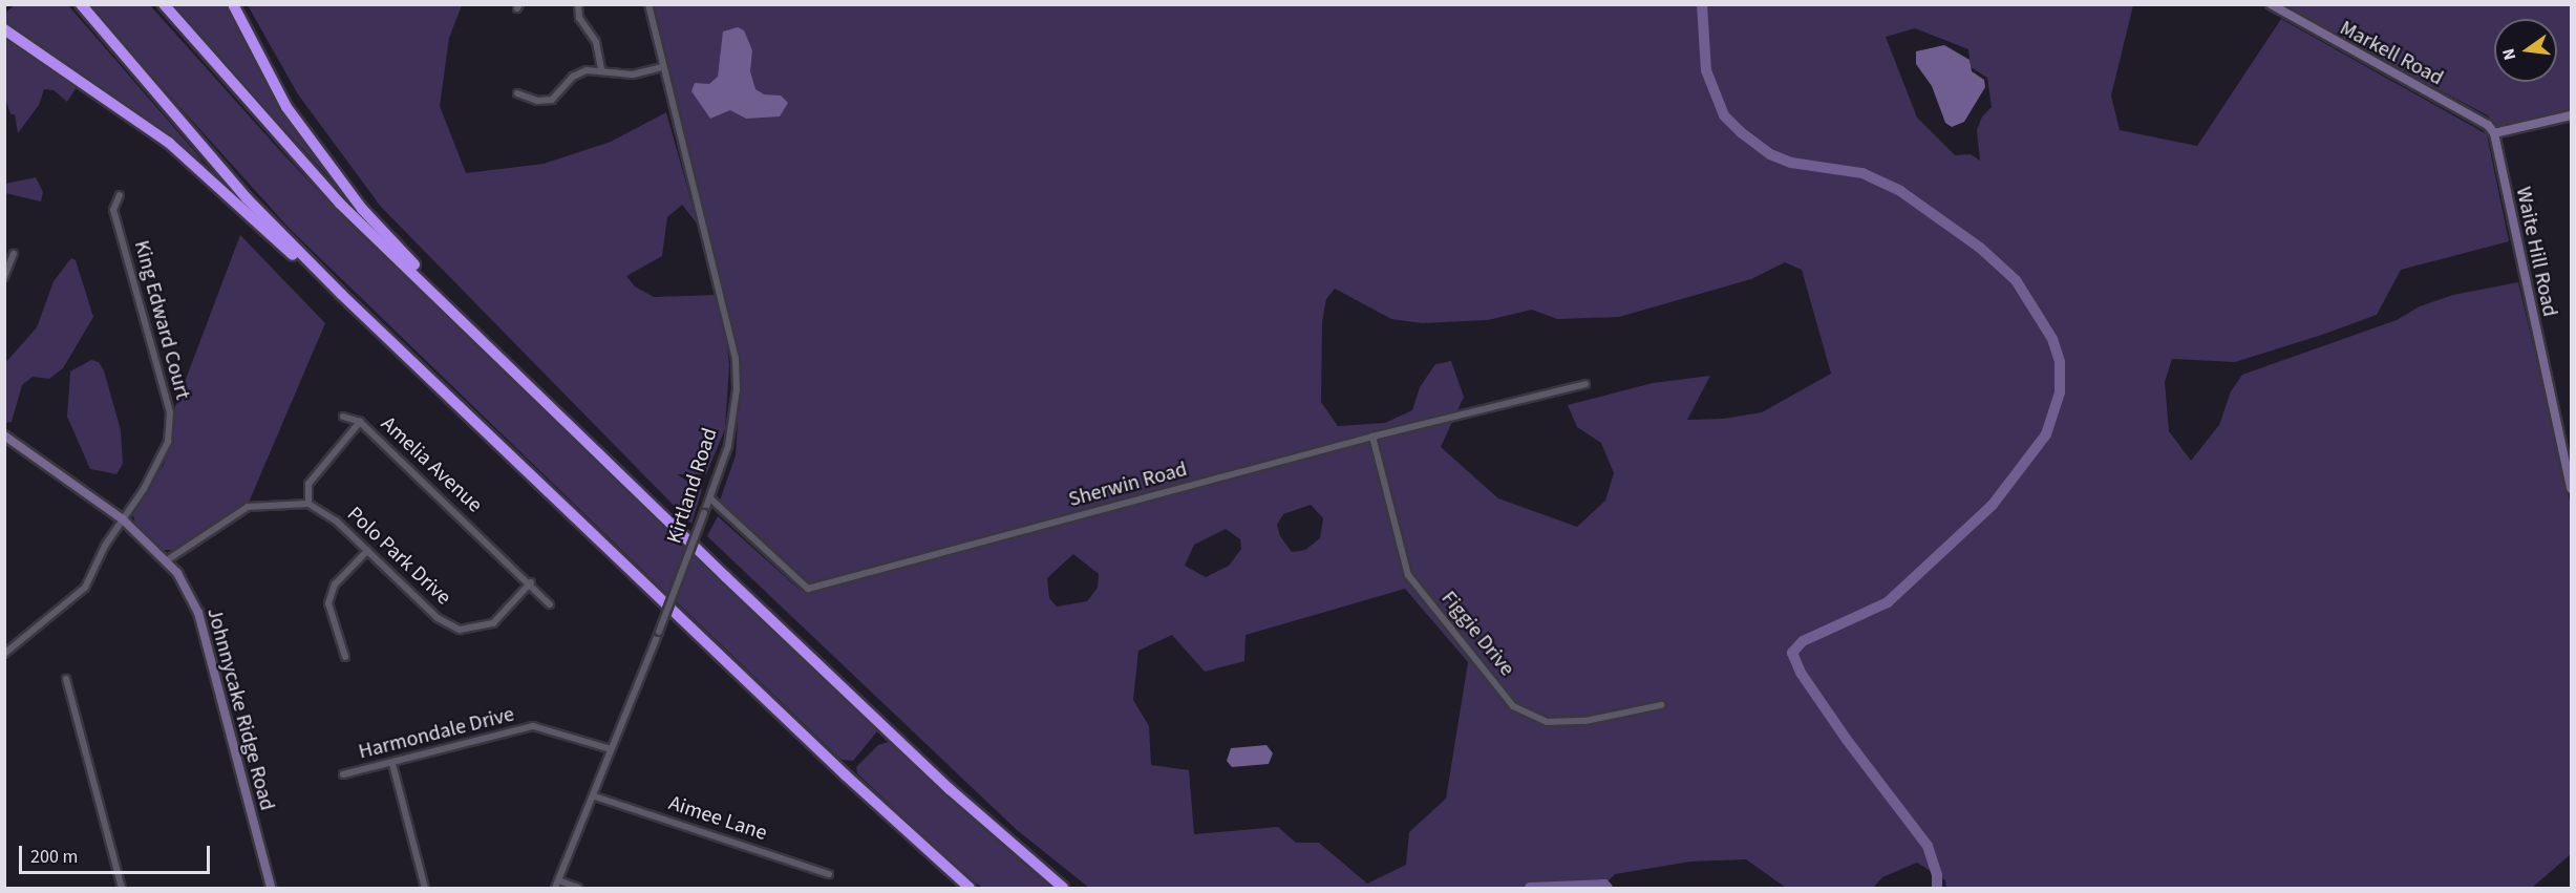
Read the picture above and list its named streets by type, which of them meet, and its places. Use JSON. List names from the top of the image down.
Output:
{
  "streets": {
    "street": [
      "Markell Road",
      "Waite Hill Road",
      "King Edward Court",
      "Amelia Avenue",
      "Sherwin Road",
      "Kirtland Road",
      "Polo Park Drive",
      "Figgie Drive",
      "Johnnycake Ridge Road",
      "Harmondale Drive",
      "Aimee Lane"
    ]
  },
  "crossings": [
    ["Markell Road", "Waite Hill Road"],
    ["King Edward Court", "Johnnycake Ridge Road"],
    ["Amelia Avenue", "Polo Park Drive"],
    ["Sherwin Road", "Kirtland Road"],
    ["Sherwin Road", "Figgie Drive"],
    ["Kirtland Road", "Harmondale Drive"],
    ["Kirtland Road", "Aimee Lane"]
  ],
  "scale_bar": "200 m",
  "north": "left"
}
